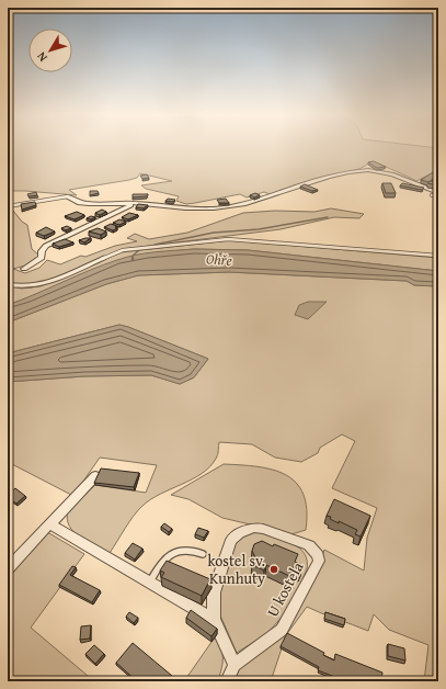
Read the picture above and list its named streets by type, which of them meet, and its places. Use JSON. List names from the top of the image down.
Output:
{
  "streets": {
    "street": ["U kostela"]
  },
  "water": ["Ohře"],
  "places": ["kostel sv. Kunhuty"],
  "north": "bottom left"
}
